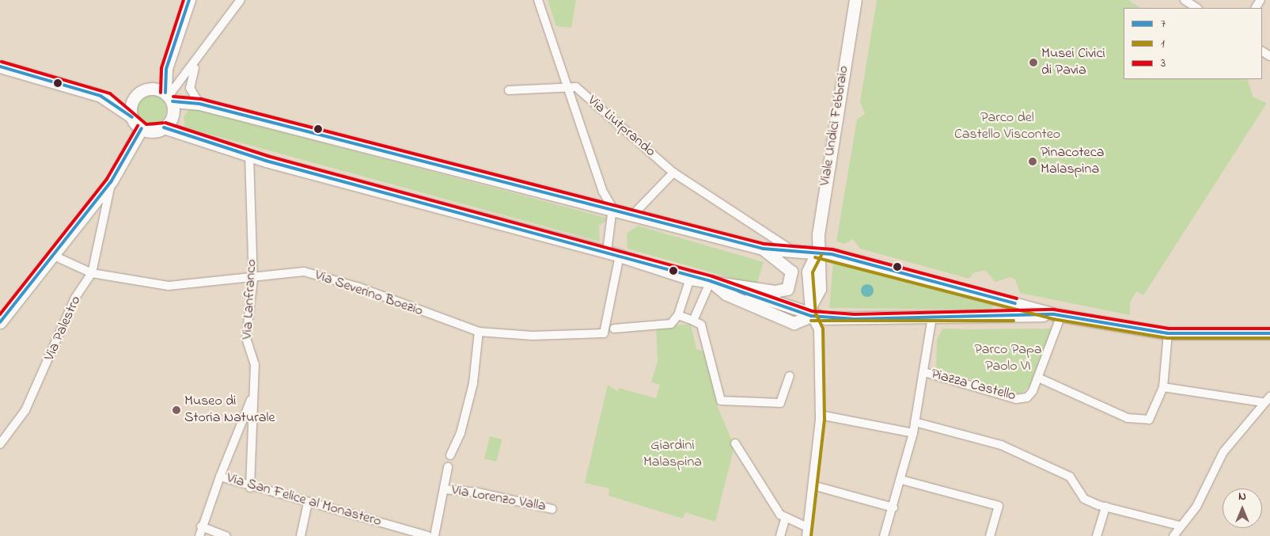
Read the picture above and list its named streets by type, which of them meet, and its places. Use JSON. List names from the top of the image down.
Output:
{
  "streets": {
    "street": [
      "Viale Undici Febbraio",
      "Via Liutprando",
      "Via Severino Boezio",
      "Via Lanfranco",
      "Via Palestro",
      "Piazza Castello",
      "Via Lorenzo Valla",
      "Via San Felice al Monastero"
    ]
  },
  "crossings": [
    ["Via Severino Boezio", "Via Lanfranco"],
    ["Via Severino Boezio", "Via Palestro"],
    ["Via Lanfranco", "Via San Felice al Monastero"]
  ],
  "parks": ["Parco del Castello Visconteo", "Parco Papa Paolo VI", "Giardini Malaspina"],
  "places": ["Musei Civici di Pavia", "Pinacoteca Malaspina", "Museo di Storia Naturale"],
  "lines": ["transit line 7", "transit line 3", "transit line 1"],
  "legend": ["7", "1", "3"],
  "north": "top"
}
